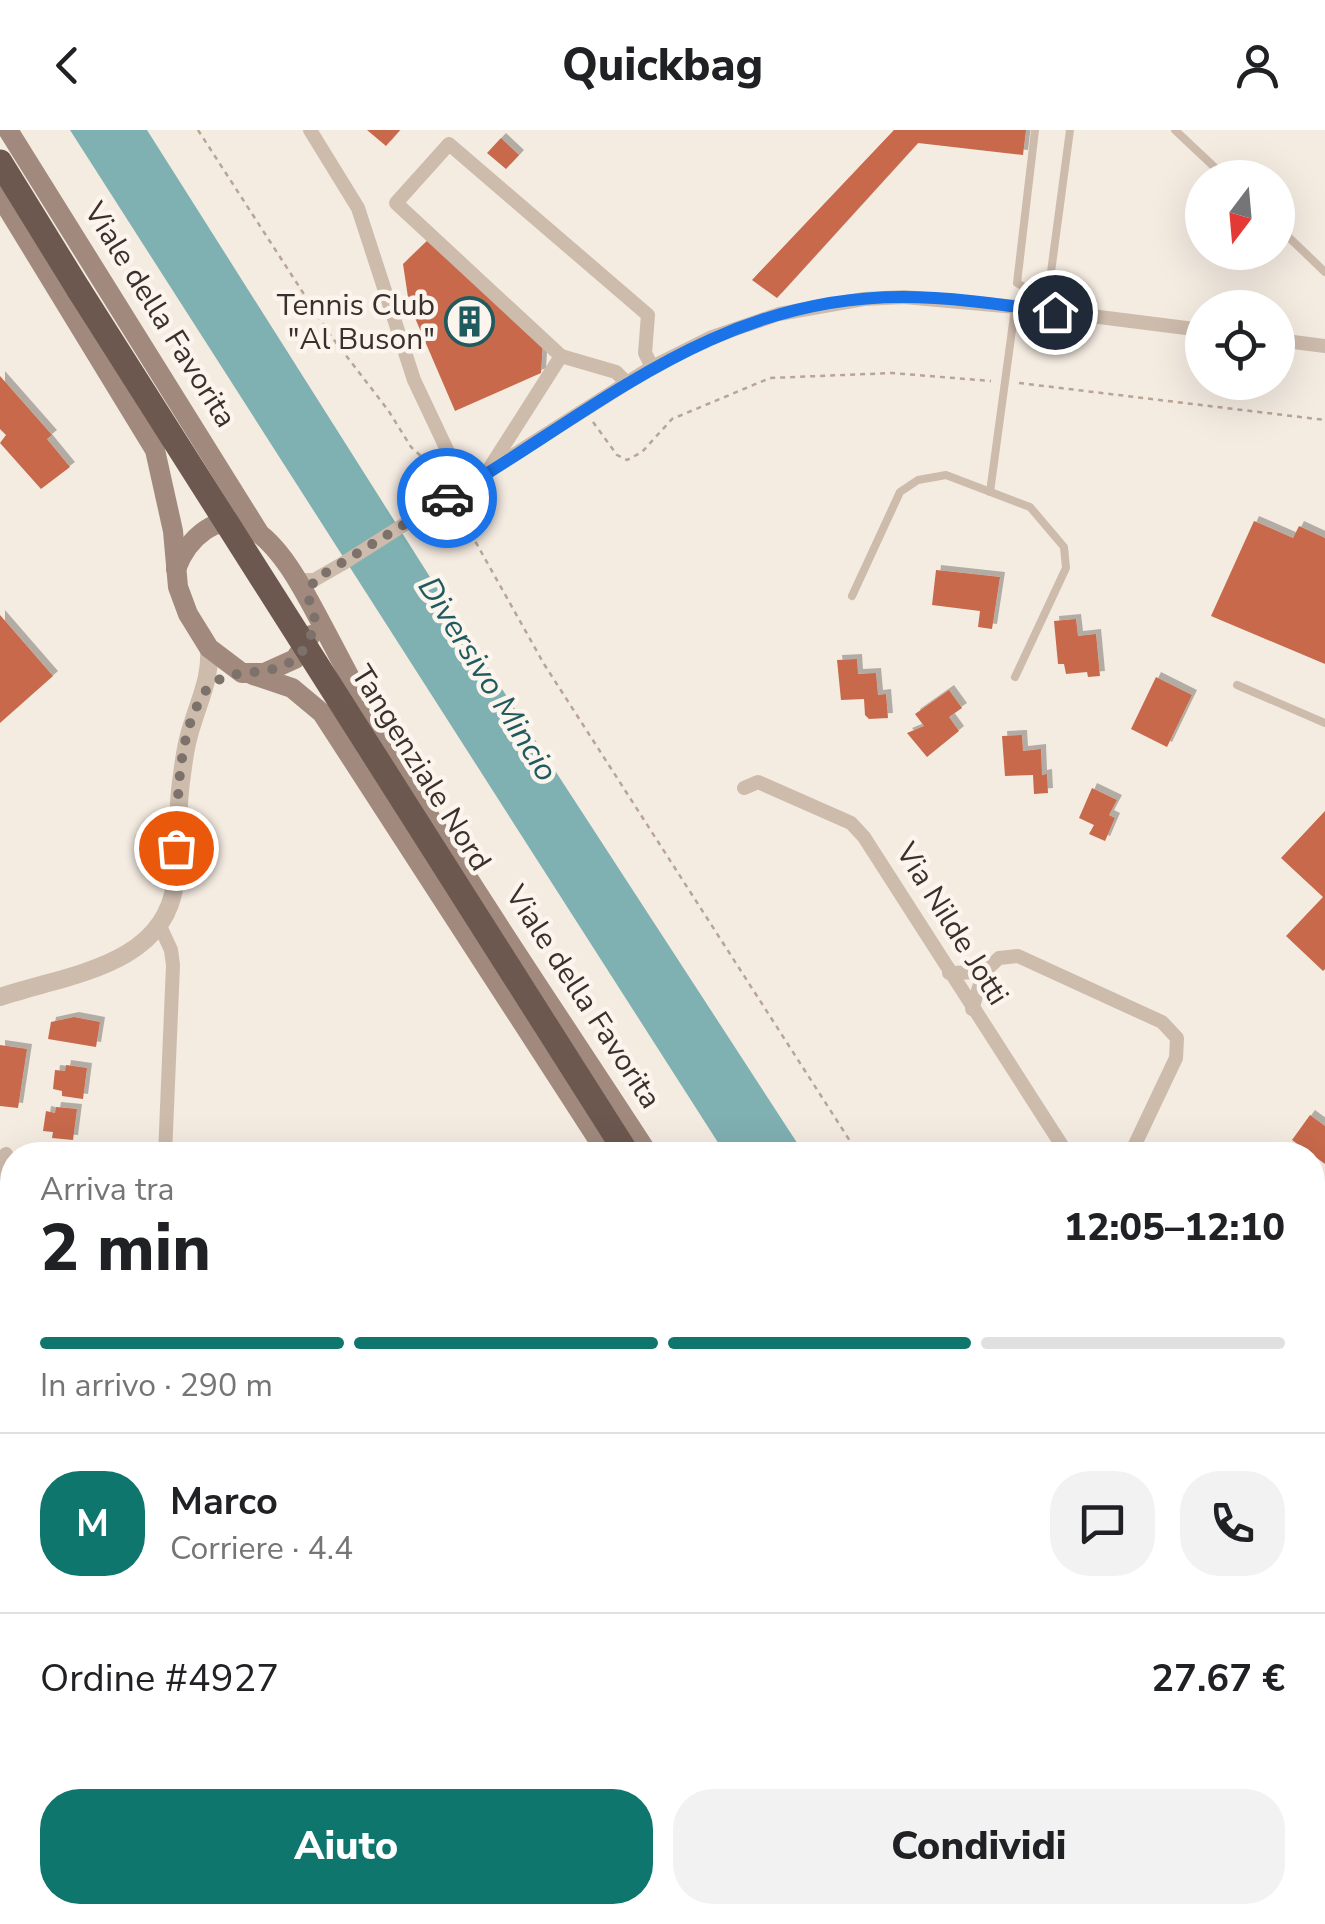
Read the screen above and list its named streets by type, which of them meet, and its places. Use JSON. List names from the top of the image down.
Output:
{
  "streets": {
    "highway": ["Tangenziale Nord"],
    "main road": ["Viale della Favorita"],
    "street": ["Via Nilde Jotti"]
  },
  "water": ["Diversivo Mincio"],
  "places": {
    "building": ["Tennis Club \"Al Buson\""]
  },
  "north": "bottom",
  "page": {
    "header": "Quickbag",
    "heading": ["2 min", "Arriva tra", "12:05–12:10"],
    "panel": [
      "Marco",
      "Corriere · 4.4",
      "Ordine #4927",
      "27.67 €"
    ],
    "bar": "In arrivo · 290 m",
    "round": "M",
    "buttons": ["Aiuto", "Condividi"]
  }
}
